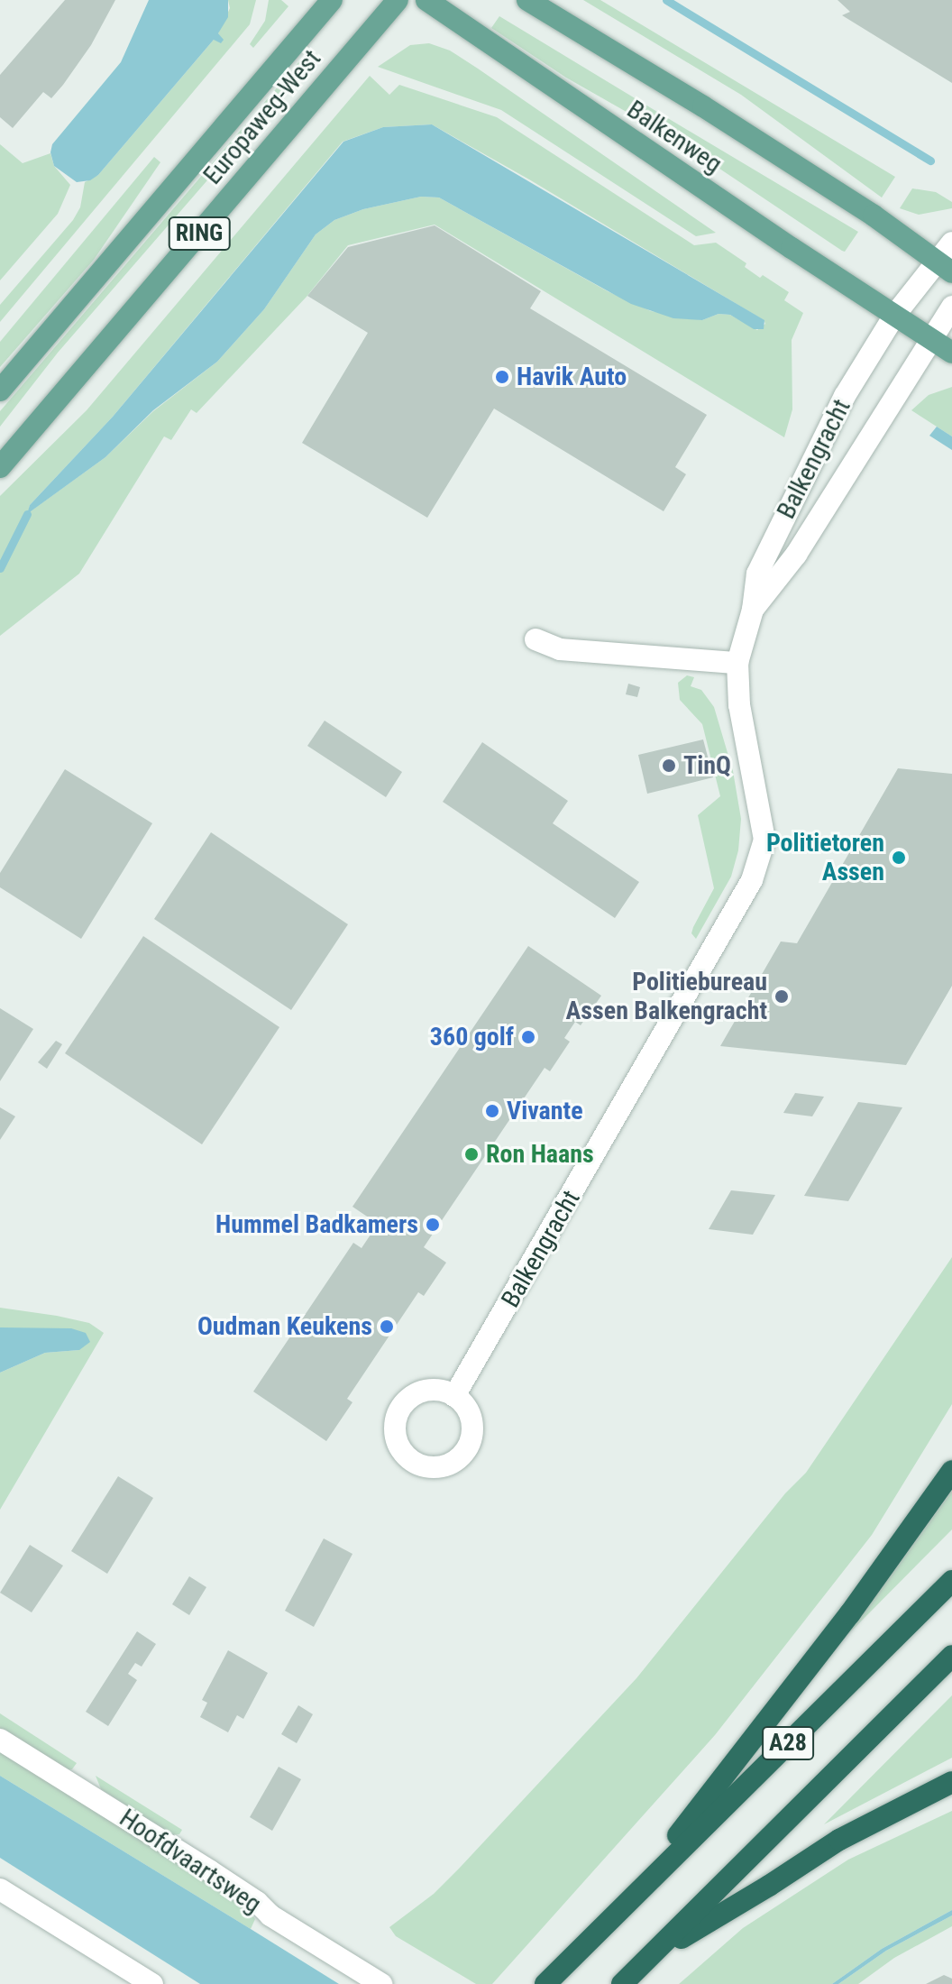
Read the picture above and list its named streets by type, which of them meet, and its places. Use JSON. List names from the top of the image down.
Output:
{
  "streets": {
    "highway": ["A28"],
    "main road": ["Europaweg-West", "Balkenweg", "RING"],
    "street": ["Balkengracht", "Hoofdvaartsweg"]
  },
  "crossings": [
    ["Balkenweg", "Balkengracht"]
  ],
  "places": [
    "Havik Auto",
    "TinQ",
    "Politietoren Assen",
    "Politiebureau Assen Balkengracht",
    "360 golf",
    "Vivante",
    "Ron Haans",
    "Hummel Badkamers",
    "Oudman Keukens"
  ]
}
